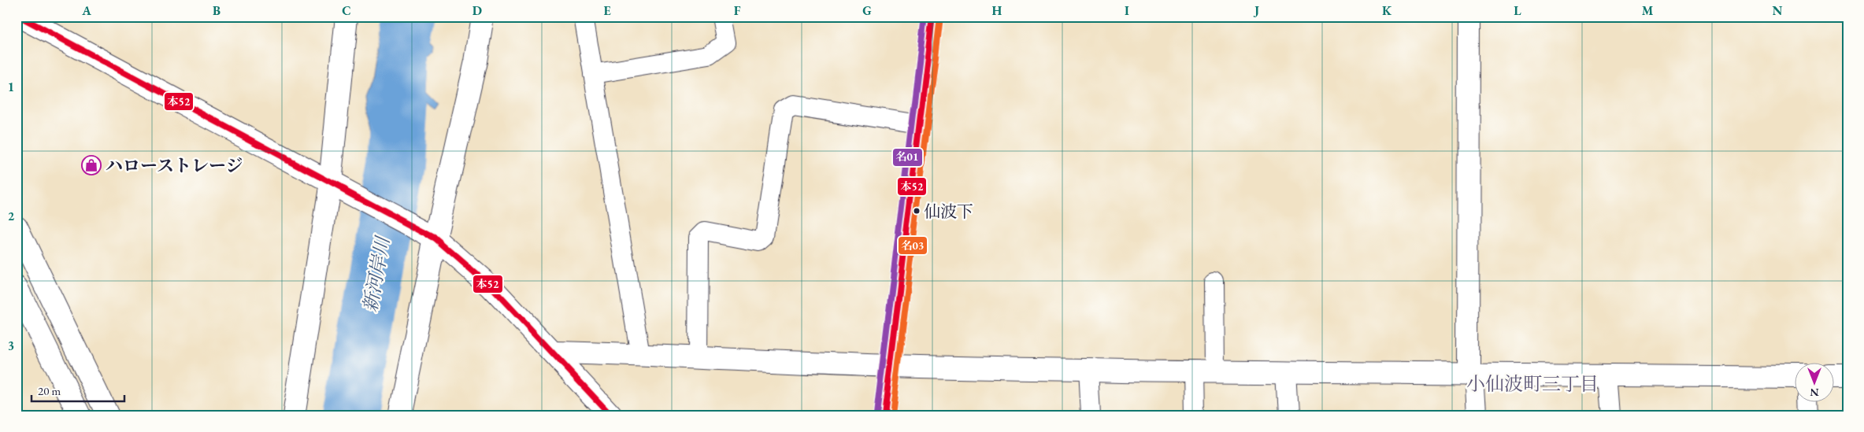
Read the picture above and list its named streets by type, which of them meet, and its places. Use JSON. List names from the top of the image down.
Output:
{
  "districts": ["小仙波町三丁目"],
  "water": ["新河岸川"],
  "places": {
    "shop": ["ハローストレージ"],
    "other": ["仙波下"]
  },
  "lines": ["transit line 本52", "transit line 名01", "transit line 名03"],
  "scale_bar": "20 m",
  "north": "bottom",
  "grid": {
    "columns": [
      "A",
      "B",
      "C",
      "D",
      "E",
      "F",
      "G",
      "H",
      "I",
      "J",
      "K",
      "L",
      "M",
      "N"
    ],
    "rows": ["1", "2", "3"]
  }
}
